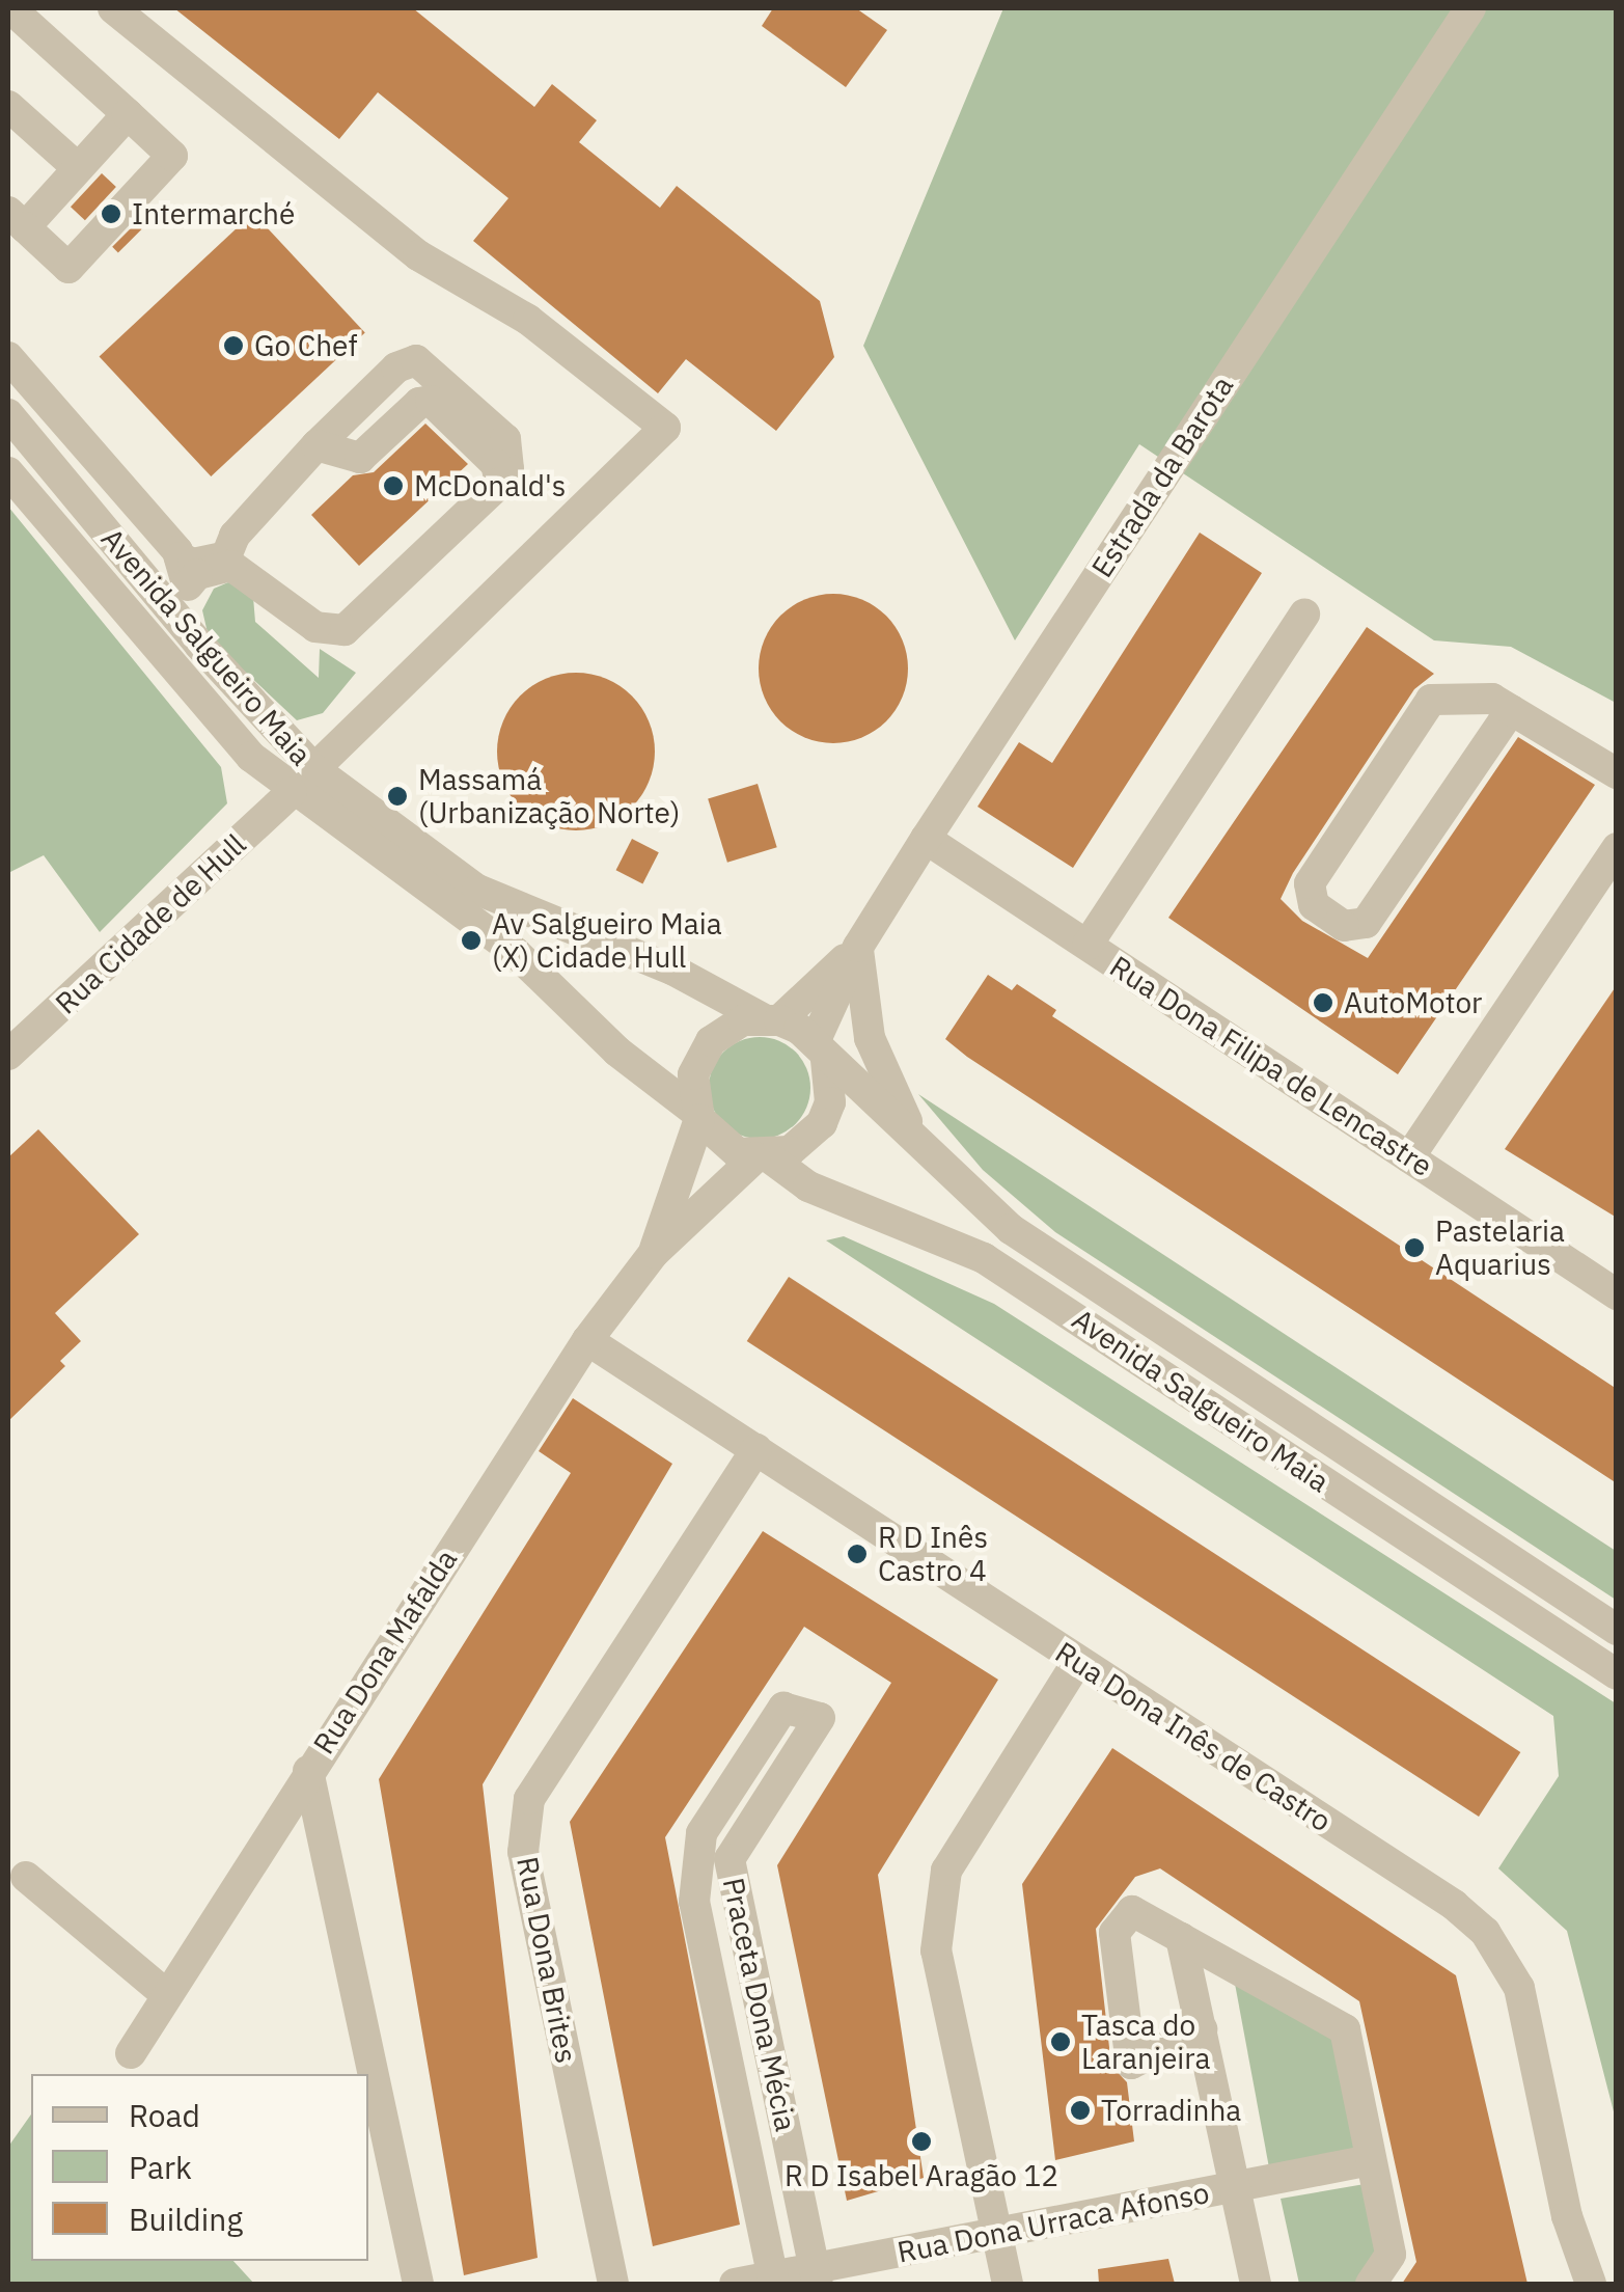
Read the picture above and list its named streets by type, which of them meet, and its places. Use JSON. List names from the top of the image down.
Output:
{
  "streets": {
    "street": [
      "Estrada da Barota",
      "Avenida Salgueiro Maia",
      "Rua Cidade de Hull",
      "Rua Dona Filipa de Lencastre",
      "Rua Dona Mafalda",
      "Rua Dona Inês de Castro",
      "Rua Dona Brites",
      "Praceta Dona Mécia",
      "Rua Dona Urraca Afonso"
    ]
  },
  "crossings": [
    ["Estrada da Barota", "Avenida Salgueiro Maia"],
    ["Estrada da Barota", "Rua Dona Filipa de Lencastre"],
    ["Estrada da Barota", "Rua Dona Mafalda"],
    ["Avenida Salgueiro Maia", "Rua Cidade de Hull"],
    ["Avenida Salgueiro Maia", "Rua Dona Mafalda"],
    ["Rua Dona Mafalda", "Rua Dona Inês de Castro"],
    ["Rua Dona Inês de Castro", "Rua Dona Brites"],
    ["Praceta Dona Mécia", "Rua Dona Urraca Afonso"]
  ],
  "places": [
    "Intermarché",
    "Go Chef",
    "McDonald's",
    "Massamá (Urbanização Norte)",
    "Av Salgueiro Maia (X) Cidade Hull",
    "AutoMotor",
    "Pastelaria Aquarius",
    "R D Inês Castro 4",
    "Tasca do Laranjeira",
    "Torradinha",
    "R D Isabel Aragão 12"
  ],
  "legend": ["Road", "Park", "Building"]
}
